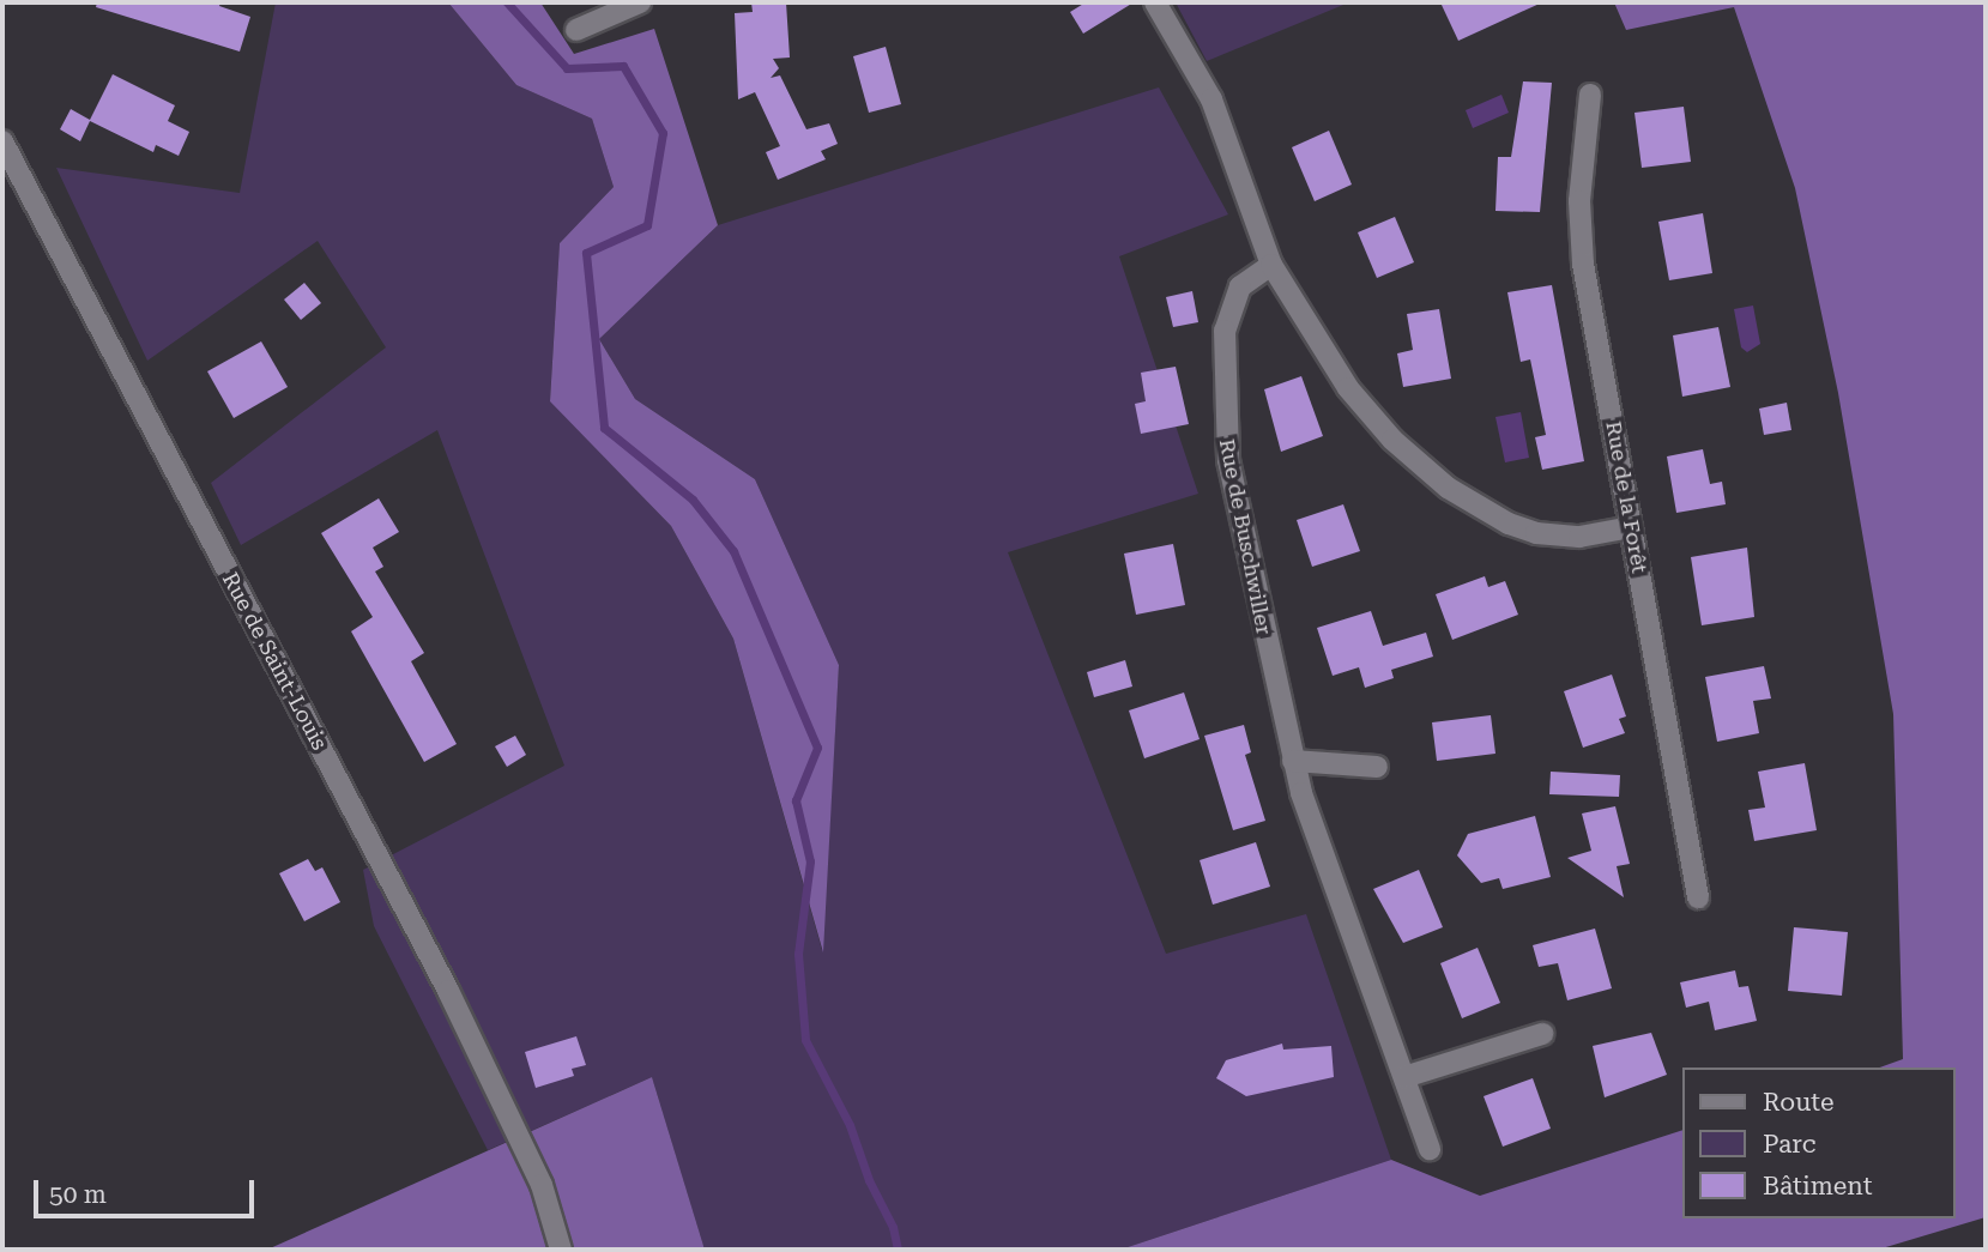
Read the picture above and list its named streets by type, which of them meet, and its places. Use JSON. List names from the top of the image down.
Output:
{
  "streets": {
    "street": ["Rue de la Forêt", "Rue de Buschwiller", "Rue de Saint-Louis"]
  },
  "legend": ["Route", "Parc", "Bâtiment"],
  "scale_bar": "50 m"
}
